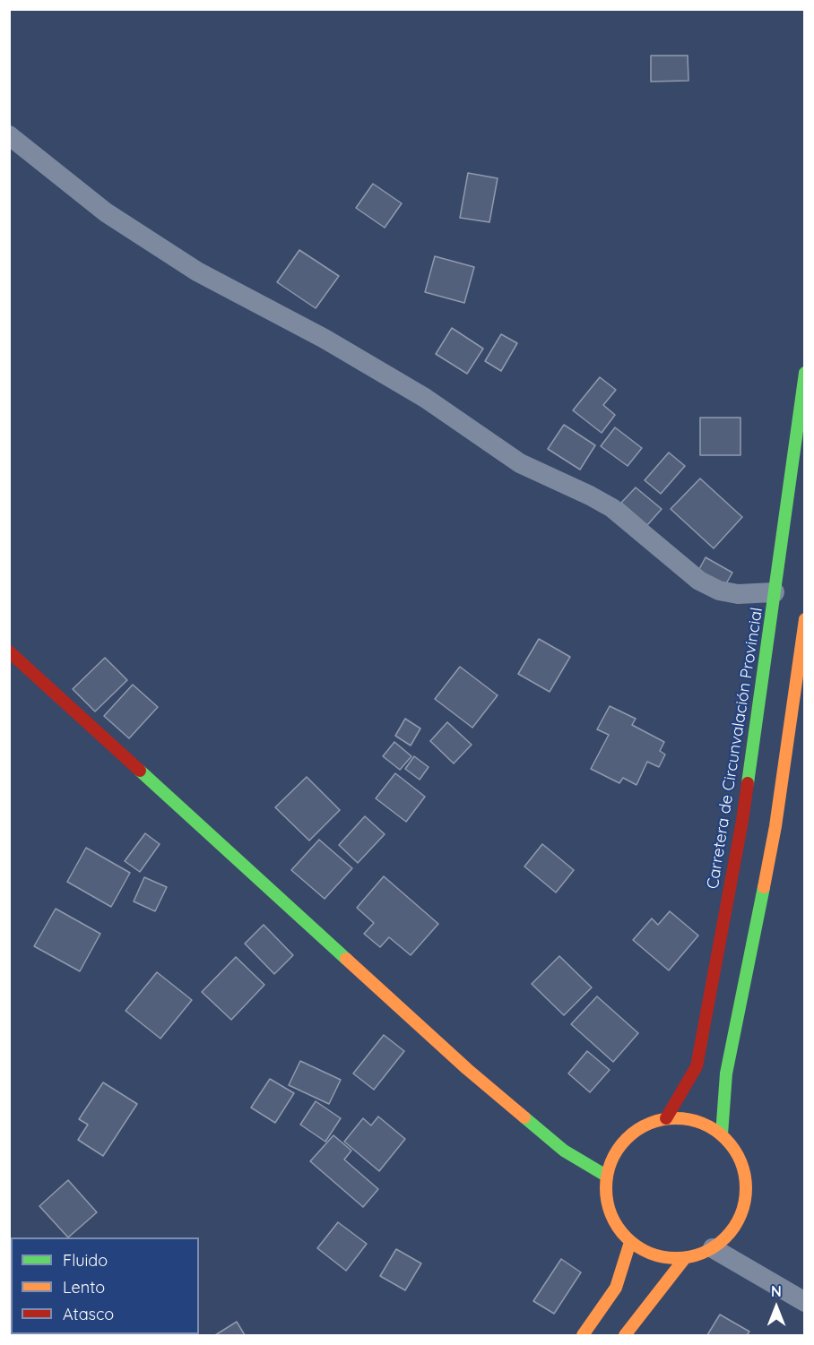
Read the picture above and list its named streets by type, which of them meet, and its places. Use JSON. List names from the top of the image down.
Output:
{
  "streets": {
    "main road": ["Carretera de Circunvalación Provincial"]
  },
  "legend": ["Fluido", "Lento", "Atasco"],
  "north": "top"
}
